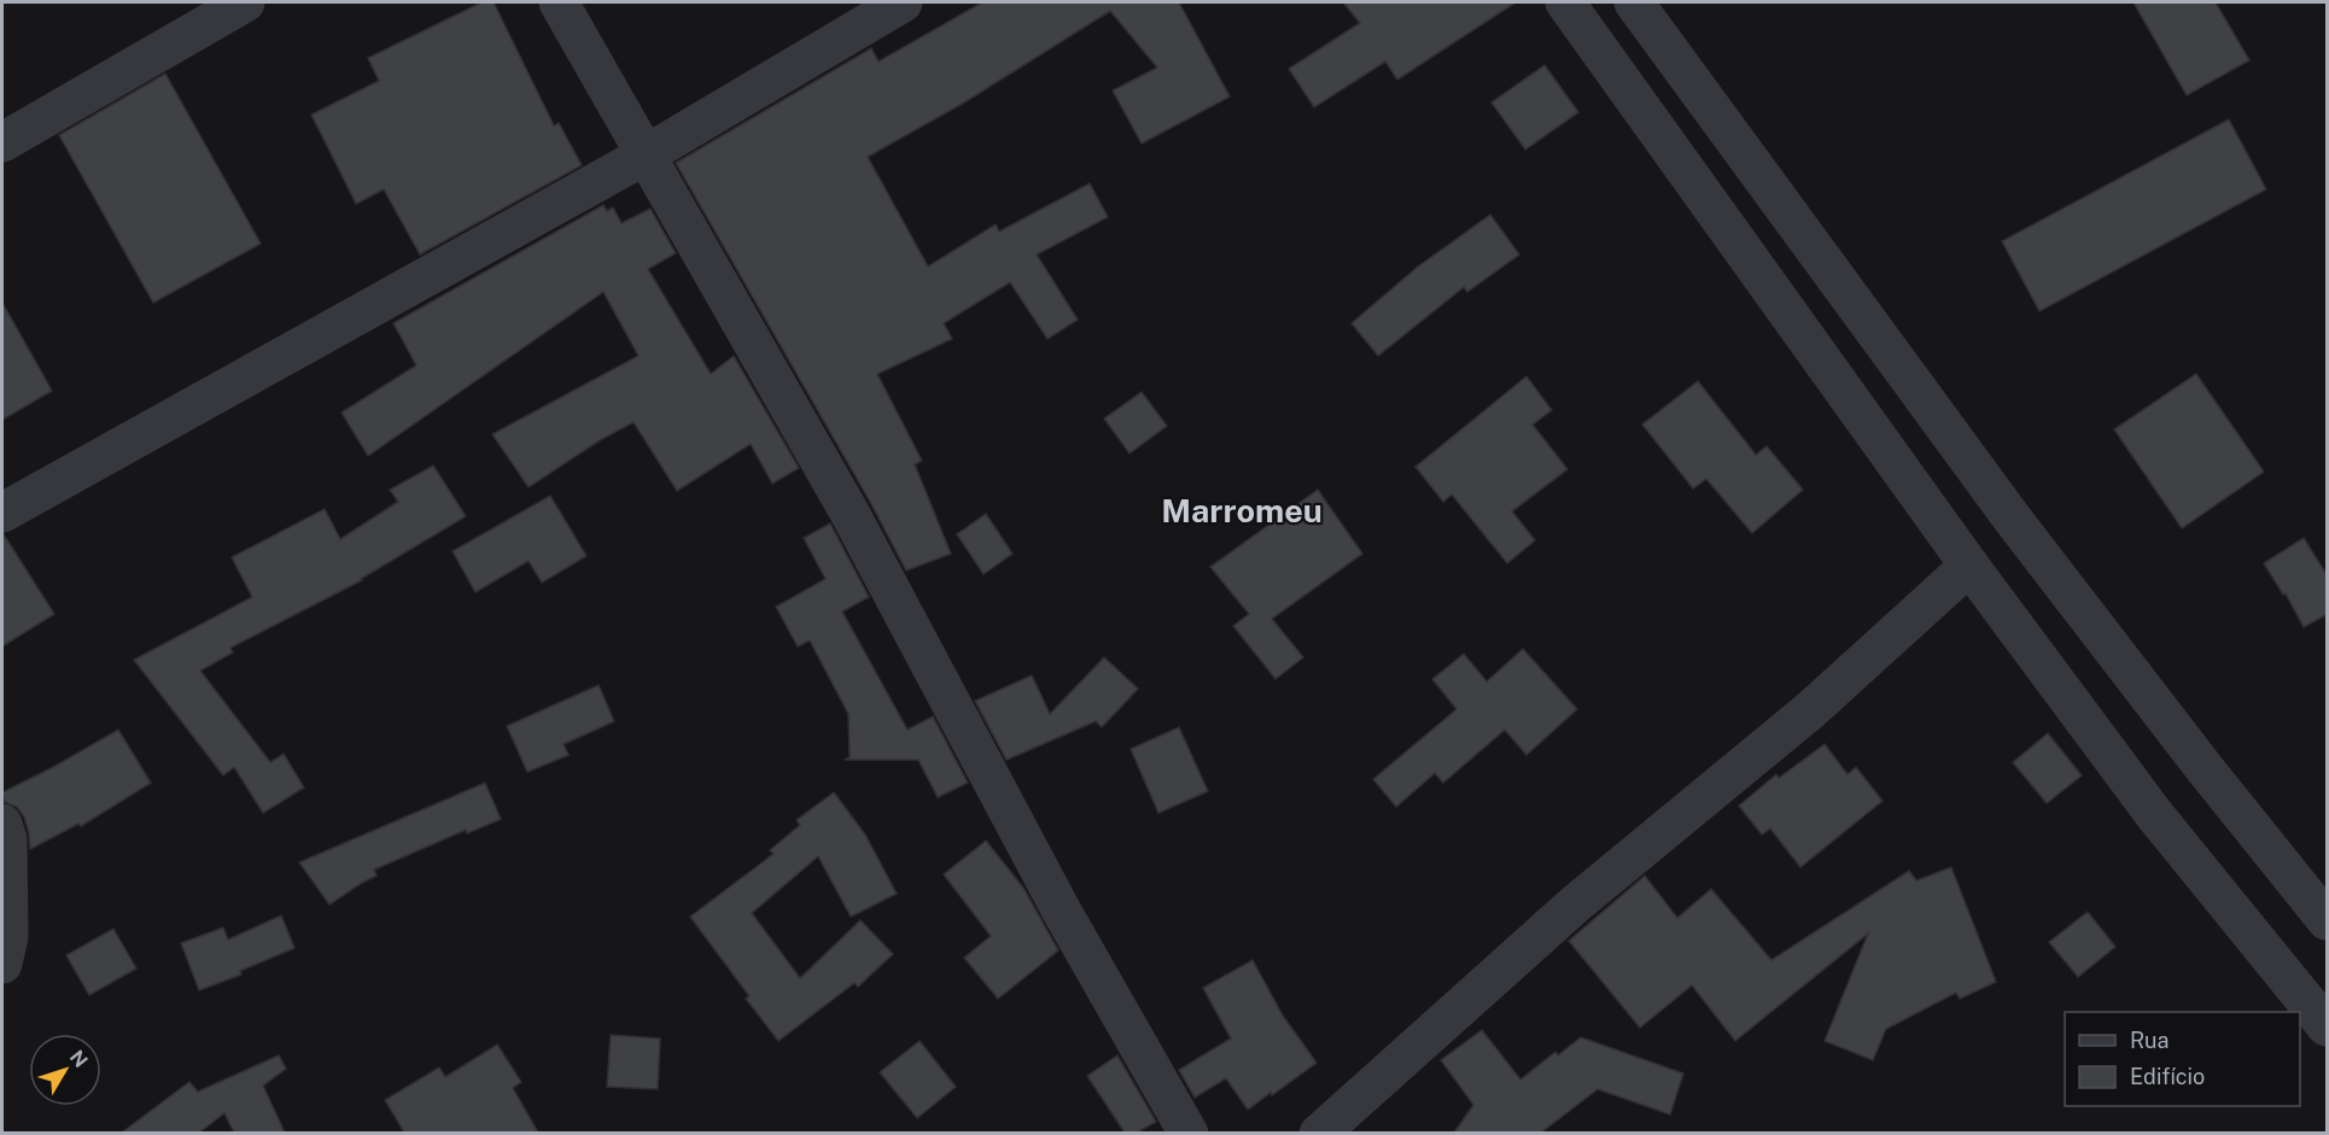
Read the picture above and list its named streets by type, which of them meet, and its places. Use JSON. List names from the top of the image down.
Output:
{
  "districts": ["Marromeu"],
  "legend": ["Rua", "Edifício"],
  "north": "top right"
}
